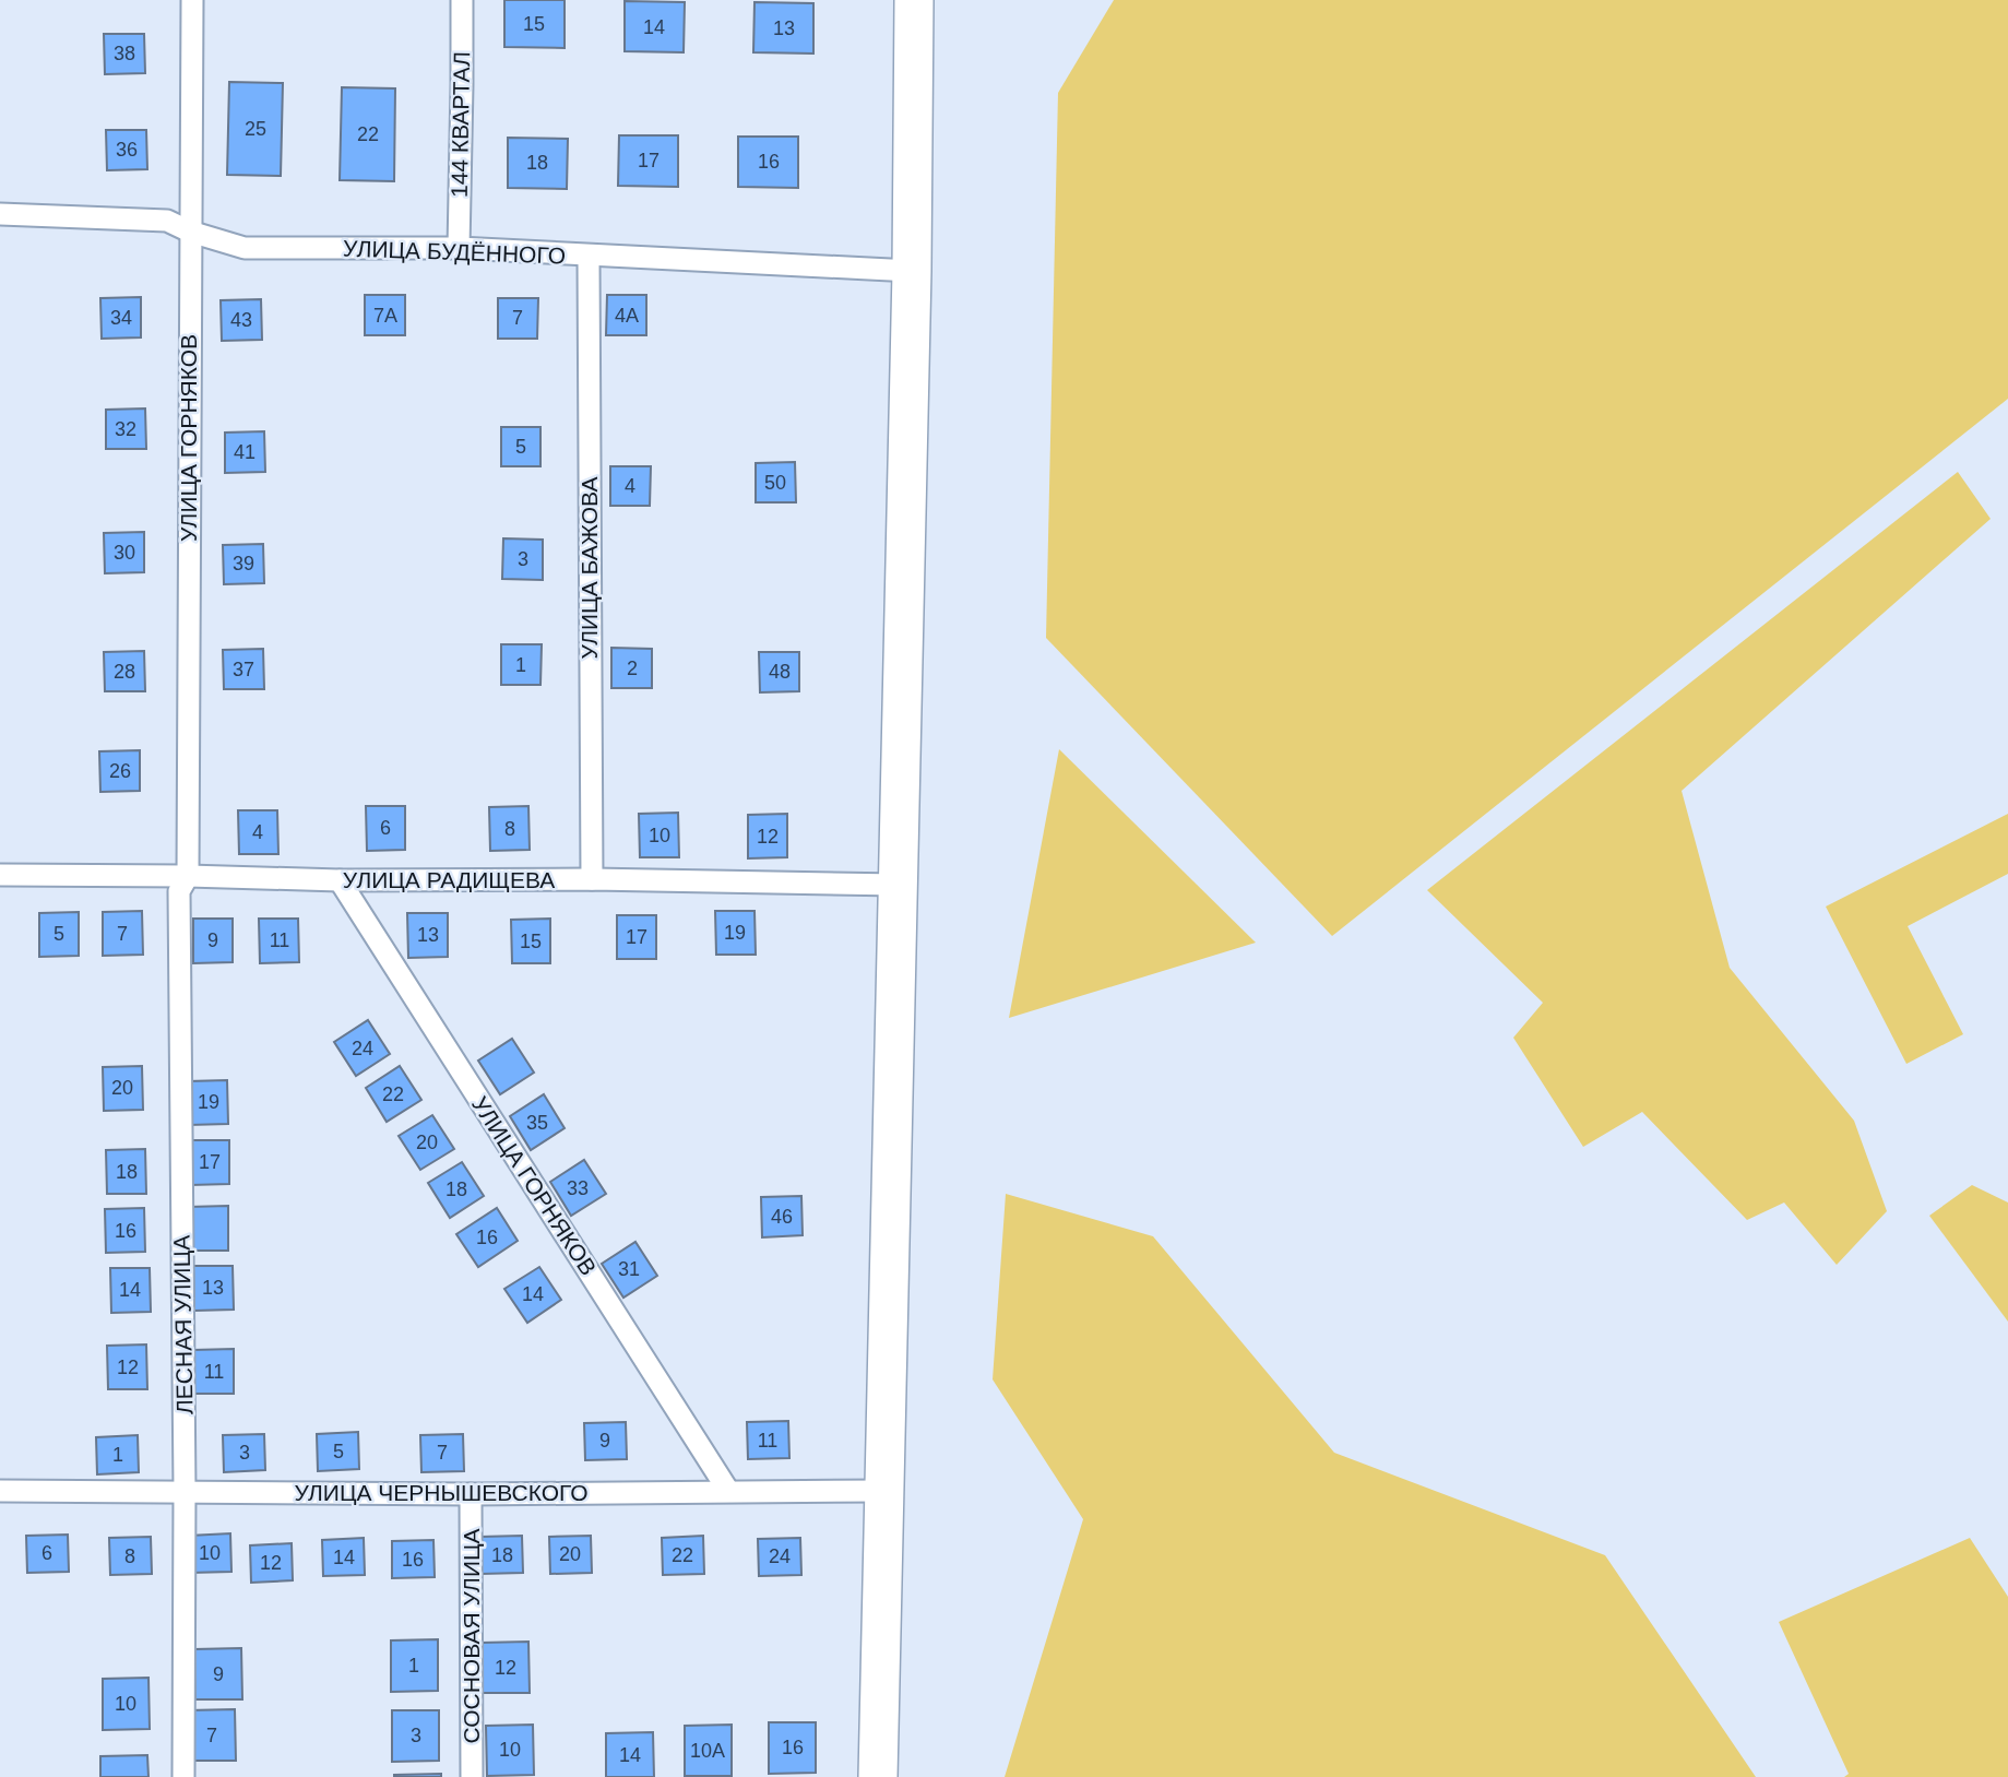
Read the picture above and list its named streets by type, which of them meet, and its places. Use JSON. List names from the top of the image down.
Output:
{
  "streets": {
    "street": [
      "144 КВАРТАЛ",
      "УЛИЦА БУДЁННОГО",
      "УЛИЦА ГОРНЯКОВ",
      "УЛИЦА БАЖОВА",
      "УЛИЦА РАДИЩЕВА",
      "ЛЕСНАЯ УЛИЦА",
      "УЛИЦА ЧЕРНЫШЕВСКОГО",
      "СОСНОВАЯ УЛИЦА"
    ]
  },
  "crossings": [
    ["144 КВАРТАЛ", "УЛИЦА БУДЁННОГО"],
    ["УЛИЦА БУДЁННОГО", "УЛИЦА ГОРНЯКОВ"],
    ["УЛИЦА БУДЁННОГО", "УЛИЦА БАЖОВА"],
    ["УЛИЦА ГОРНЯКОВ", "УЛИЦА РАДИЩЕВА"],
    ["УЛИЦА ГОРНЯКОВ", "ЛЕСНАЯ УЛИЦА"],
    ["УЛИЦА ГОРНЯКОВ", "УЛИЦА ЧЕРНЫШЕВСКОГО"],
    ["УЛИЦА БАЖОВА", "УЛИЦА РАДИЩЕВА"],
    ["УЛИЦА РАДИЩЕВА", "ЛЕСНАЯ УЛИЦА"],
    ["ЛЕСНАЯ УЛИЦА", "УЛИЦА ЧЕРНЫШЕВСКОГО"],
    ["УЛИЦА ЧЕРНЫШЕВСКОГО", "СОСНОВАЯ УЛИЦА"]
  ],
  "house_numbers": [
    "15",
    "14",
    "13",
    "38",
    "25",
    "22",
    "36",
    "17",
    "16",
    "18",
    "7А",
    "4А",
    "34",
    "7",
    "43",
    "32",
    "5",
    "41",
    "50",
    "4",
    "30",
    "3",
    "39",
    "1",
    "2",
    "37",
    "28",
    "48",
    "26",
    "6",
    "8",
    "4",
    "10",
    "12",
    "19",
    "5",
    "7",
    "13",
    "17",
    "9",
    "11",
    "15",
    "24",
    "20",
    "22",
    "19",
    "35",
    "20",
    "17",
    "18",
    "33",
    "18",
    "46",
    "16",
    "16",
    "31",
    "13",
    "14",
    "14",
    "12",
    "11",
    "9",
    "11",
    "5",
    "3",
    "7",
    "1",
    "6",
    "10",
    "20",
    "18",
    "22",
    "8",
    "24",
    "14",
    "16",
    "12",
    "1",
    "12",
    "9",
    "10",
    "7",
    "3",
    "16",
    "10",
    "10А",
    "14"
  ]
}
